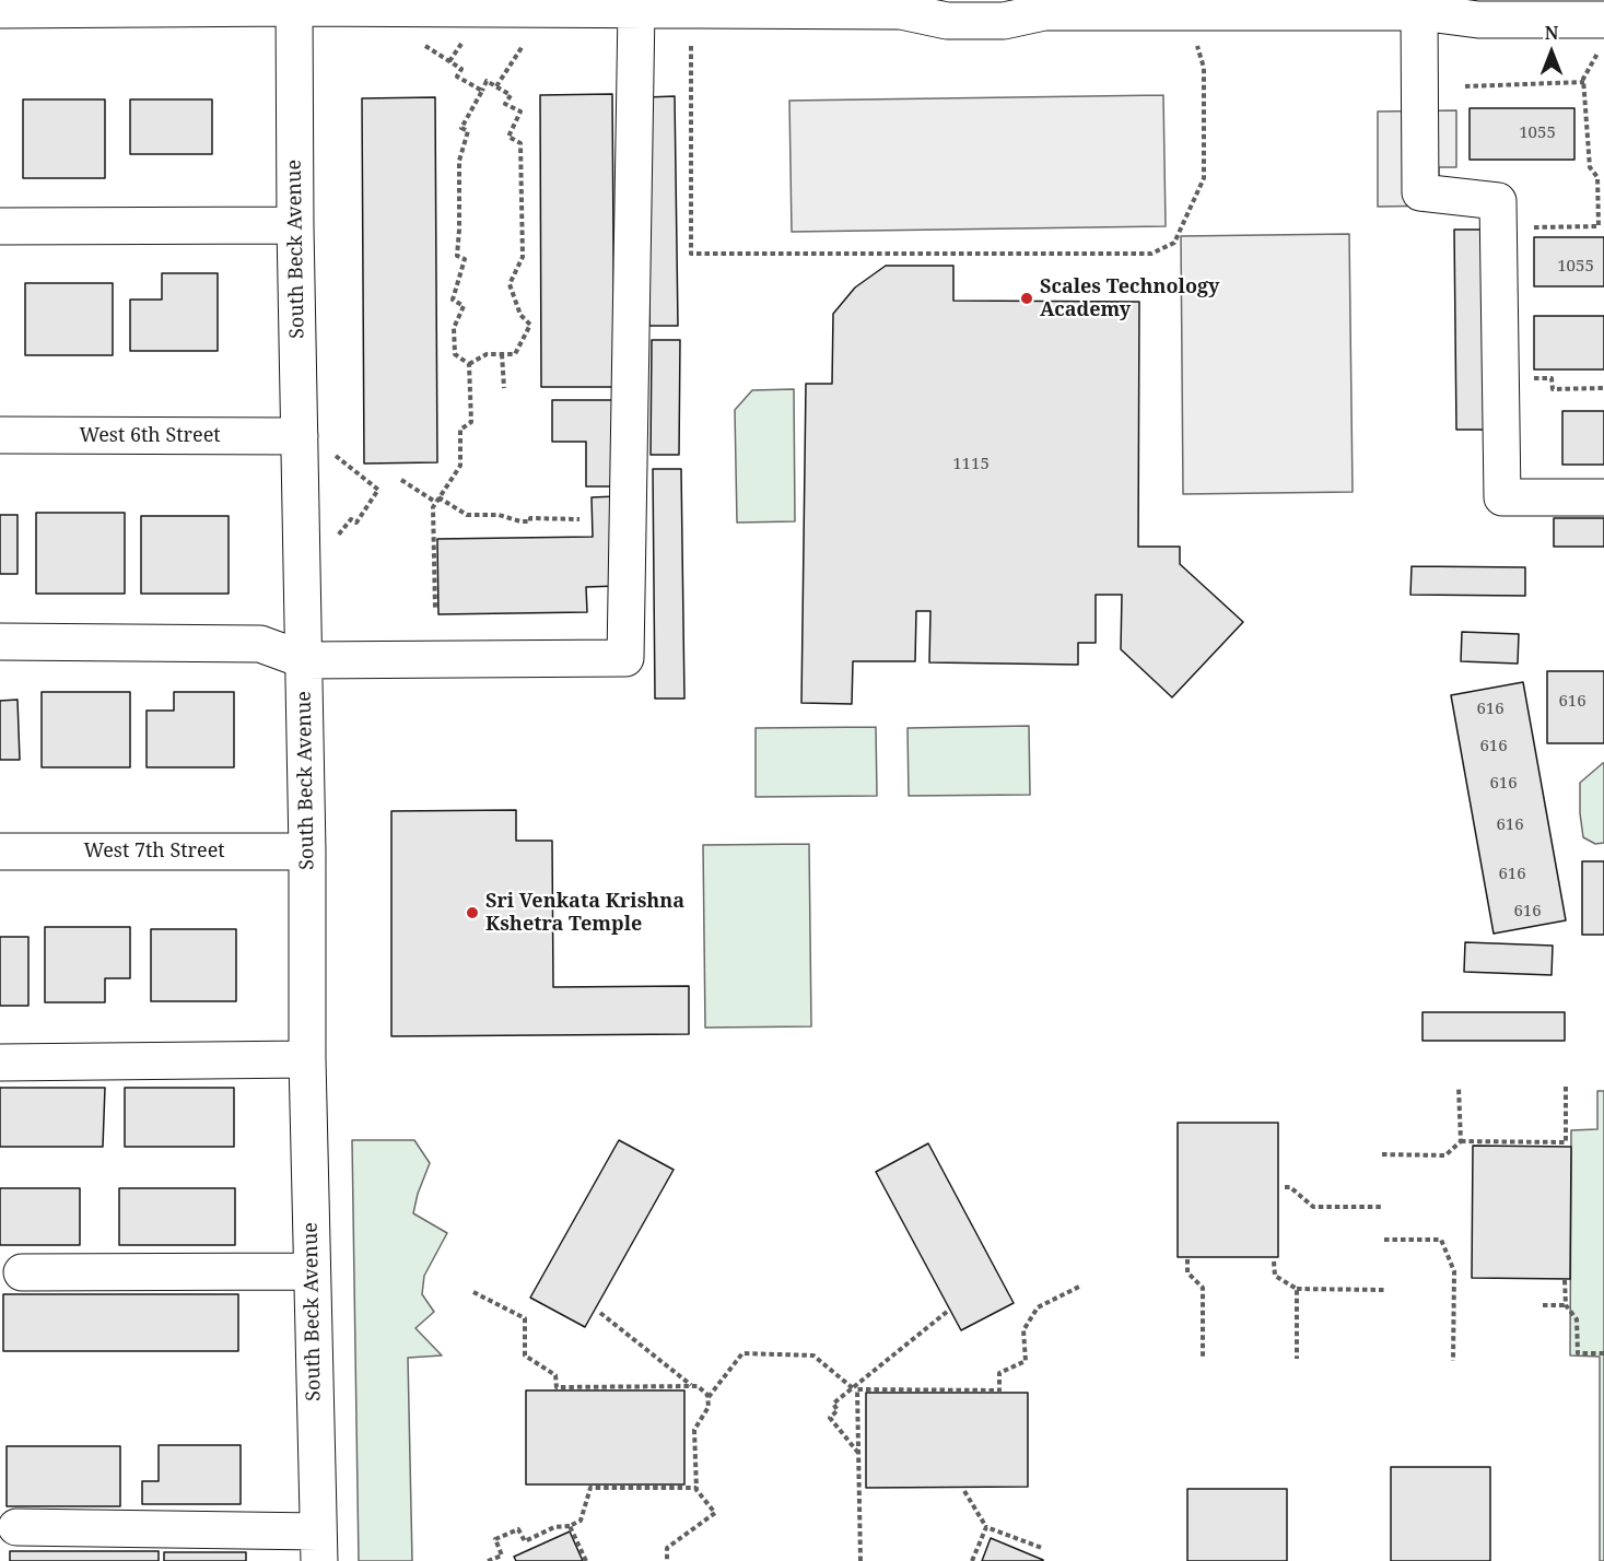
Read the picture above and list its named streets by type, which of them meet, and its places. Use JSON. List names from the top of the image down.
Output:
{
  "streets": {
    "street": ["South Beck Avenue", "West 6th Street", "West 7th Street"]
  },
  "crossings": [
    ["South Beck Avenue", "West 6th Street"],
    ["South Beck Avenue", "West 7th Street"]
  ],
  "places": ["Scales Technology Academy", "Sri Venkata Krishna Kshetra Temple"],
  "house_numbers": [
    "1055",
    "1055",
    "1115",
    "616",
    "616",
    "616",
    "616",
    "616",
    "616",
    "616"
  ],
  "north": "top"
}
